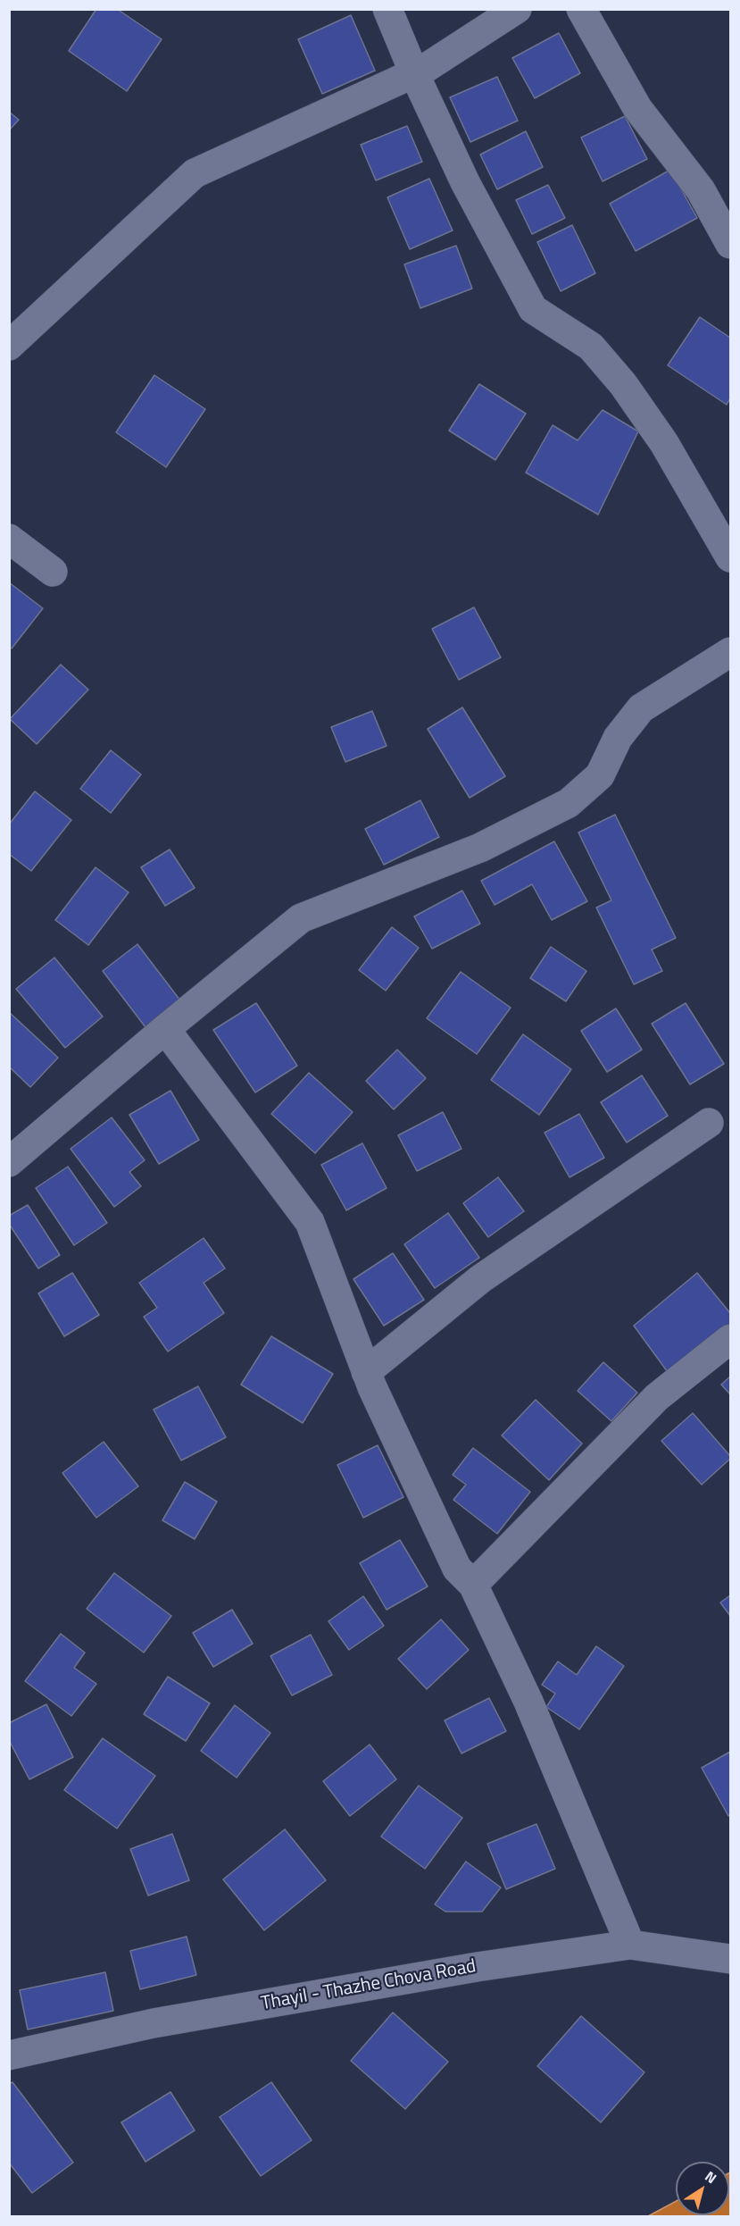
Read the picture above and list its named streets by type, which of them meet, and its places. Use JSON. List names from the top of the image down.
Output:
{
  "streets": {
    "street": ["Thayil - Thazhe Chova Road"]
  },
  "north": "top right"
}
